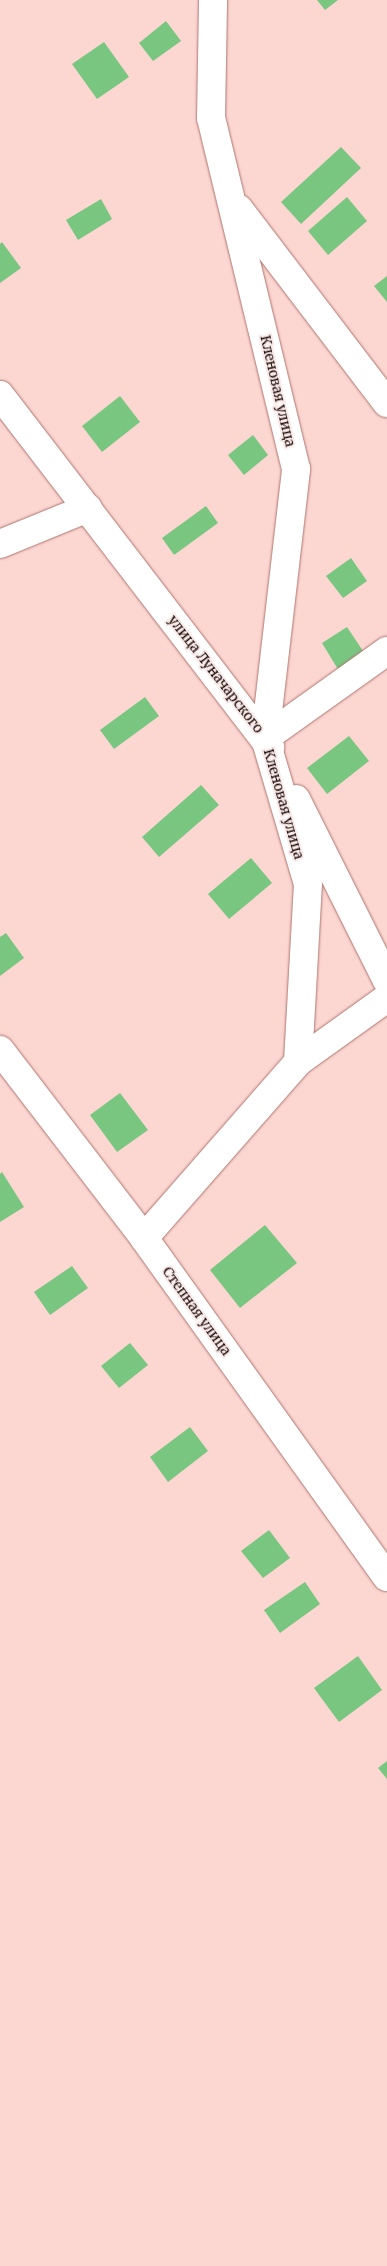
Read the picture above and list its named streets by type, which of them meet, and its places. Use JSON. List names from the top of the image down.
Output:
{
  "streets": {
    "street": ["Кленовая улица", "улица Луначарского", "Степная улица"]
  },
  "crossings": [
    ["Кленовая улица", "улица Луначарского"]
  ]
}
